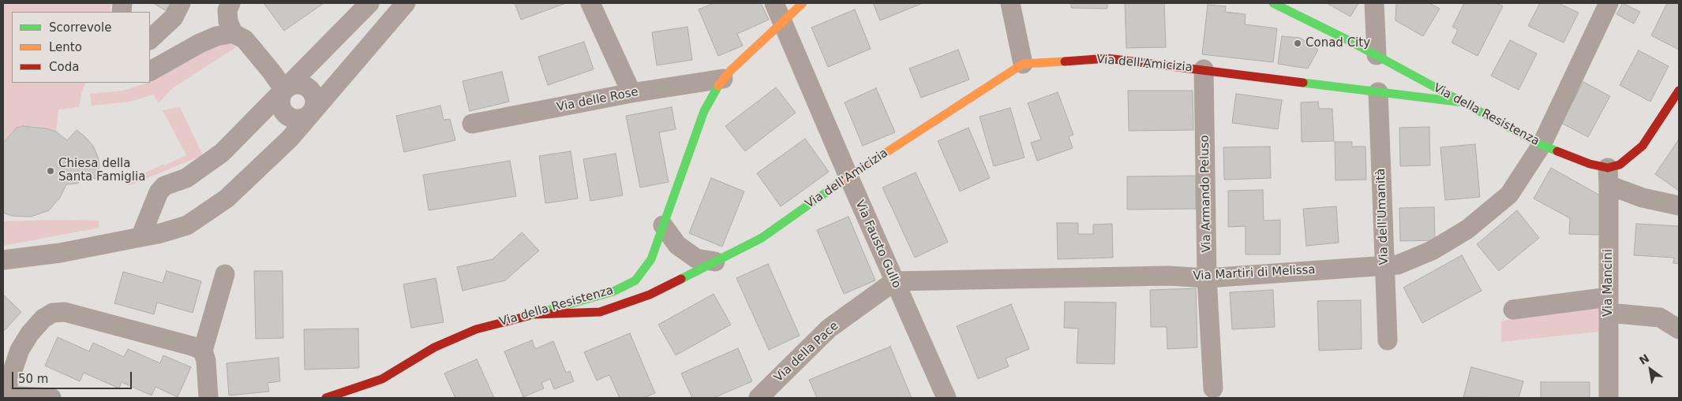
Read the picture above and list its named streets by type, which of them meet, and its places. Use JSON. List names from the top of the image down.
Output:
{
  "streets": {
    "street": [
      "Via dell'Amicizia",
      "Via delle Rose",
      "Via della Resistenza",
      "Via Armando Peluso",
      "Via dell'Umanità",
      "Via Fausto Gullo",
      "Via Martiri di Melissa",
      "Via Mancini",
      "Via della Pace"
    ]
  },
  "crossings": [
    ["Via dell'Amicizia", "Via della Resistenza"],
    ["Via dell'Amicizia", "Via Armando Peluso"],
    ["Via dell'Amicizia", "Via dell'Umanità"],
    ["Via dell'Amicizia", "Via Fausto Gullo"],
    ["Via delle Rose", "Via della Resistenza"],
    ["Via della Resistenza", "Via Fausto Gullo"],
    ["Via della Resistenza", "Via Martiri di Melissa"],
    ["Via della Resistenza", "Via Mancini"],
    ["Via Armando Peluso", "Via Martiri di Melissa"],
    ["Via dell'Umanità", "Via Martiri di Melissa"],
    ["Via Fausto Gullo", "Via Martiri di Melissa"],
    ["Via Fausto Gullo", "Via della Pace"],
    ["Via Martiri di Melissa", "Via della Pace"]
  ],
  "places": ["Conad City", "Chiesa della Santa Famiglia"],
  "legend": ["Scorrevole", "Lento", "Coda"],
  "scale_bar": "50 m",
  "north": "top left"
}
